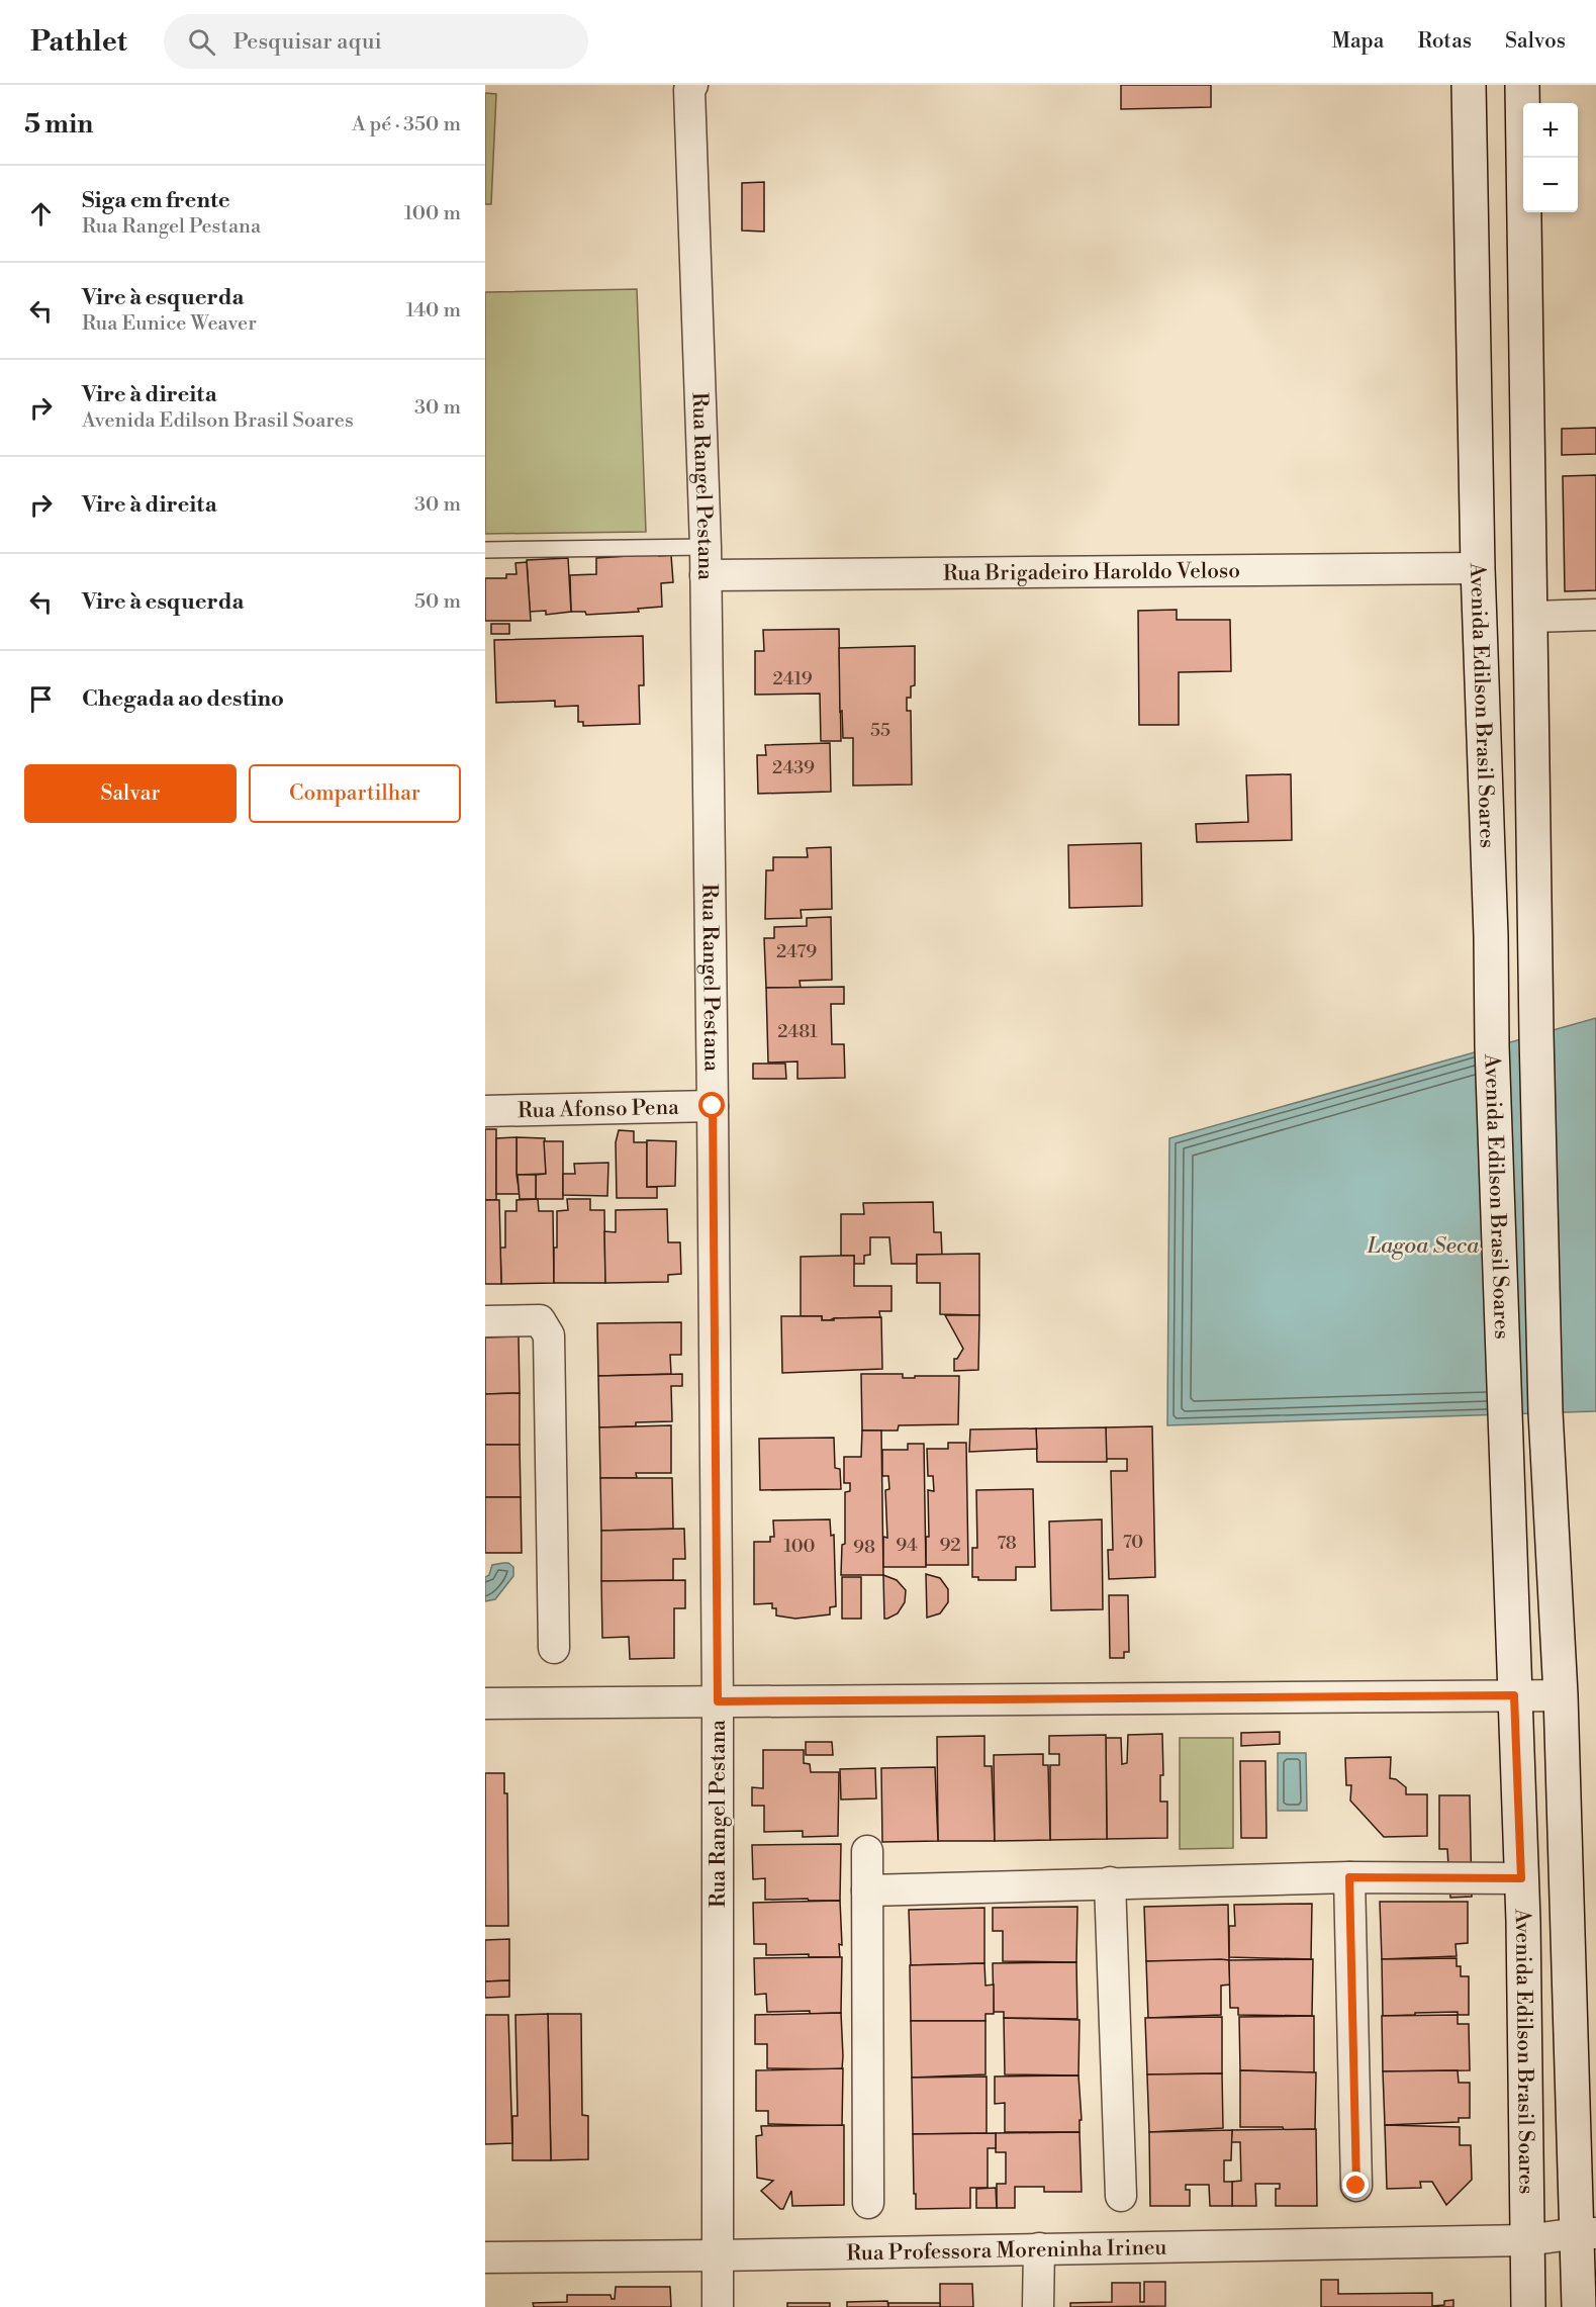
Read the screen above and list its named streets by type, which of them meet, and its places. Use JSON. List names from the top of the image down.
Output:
{
  "streets": {
    "main road": ["Avenida Edilson Brasil Soares"],
    "street": [
      "Rua Rangel Pestana",
      "Rua Brigadeiro Haroldo Veloso",
      "Rua Afonso Pena",
      "Rua Professora Moreninha Irineu"
    ]
  },
  "crossings": [
    ["Rua Rangel Pestana", "Rua Brigadeiro Haroldo Veloso"],
    ["Rua Rangel Pestana", "Rua Afonso Pena"],
    ["Rua Rangel Pestana", "Rua Professora Moreninha Irineu"],
    ["Rua Brigadeiro Haroldo Veloso", "Avenida Edilson Brasil Soares"],
    ["Avenida Edilson Brasil Soares", "Rua Professora Moreninha Irineu"]
  ],
  "water": ["Lagoa Seca"],
  "house_numbers": [
    "2419",
    "55",
    "2439",
    "2479",
    "2481",
    "70",
    "78",
    "94",
    "92",
    "100",
    "98"
  ],
  "page": {
    "header": "Pathlet",
    "search": "Pesquisar aqui",
    "nav": ["Mapa", "Rotas", "Salvos"],
    "heading": ["5 min", "A pé · 350 m"],
    "map_buttons": ["+", "−"],
    "list": [
      ["Siga em frente", "Rua Rangel Pestana", "100 m"],
      ["Vire à esquerda", "Rua Eunice Weaver", "140 m"],
      ["Vire à direita", "Avenida Edilson Brasil Soares", "30 m"],
      ["Vire à direita", "30 m"],
      ["Vire à esquerda", "50 m"],
      "Chegada ao destino"
    ],
    "buttons": ["Salvar", "Compartilhar"]
  }
}
